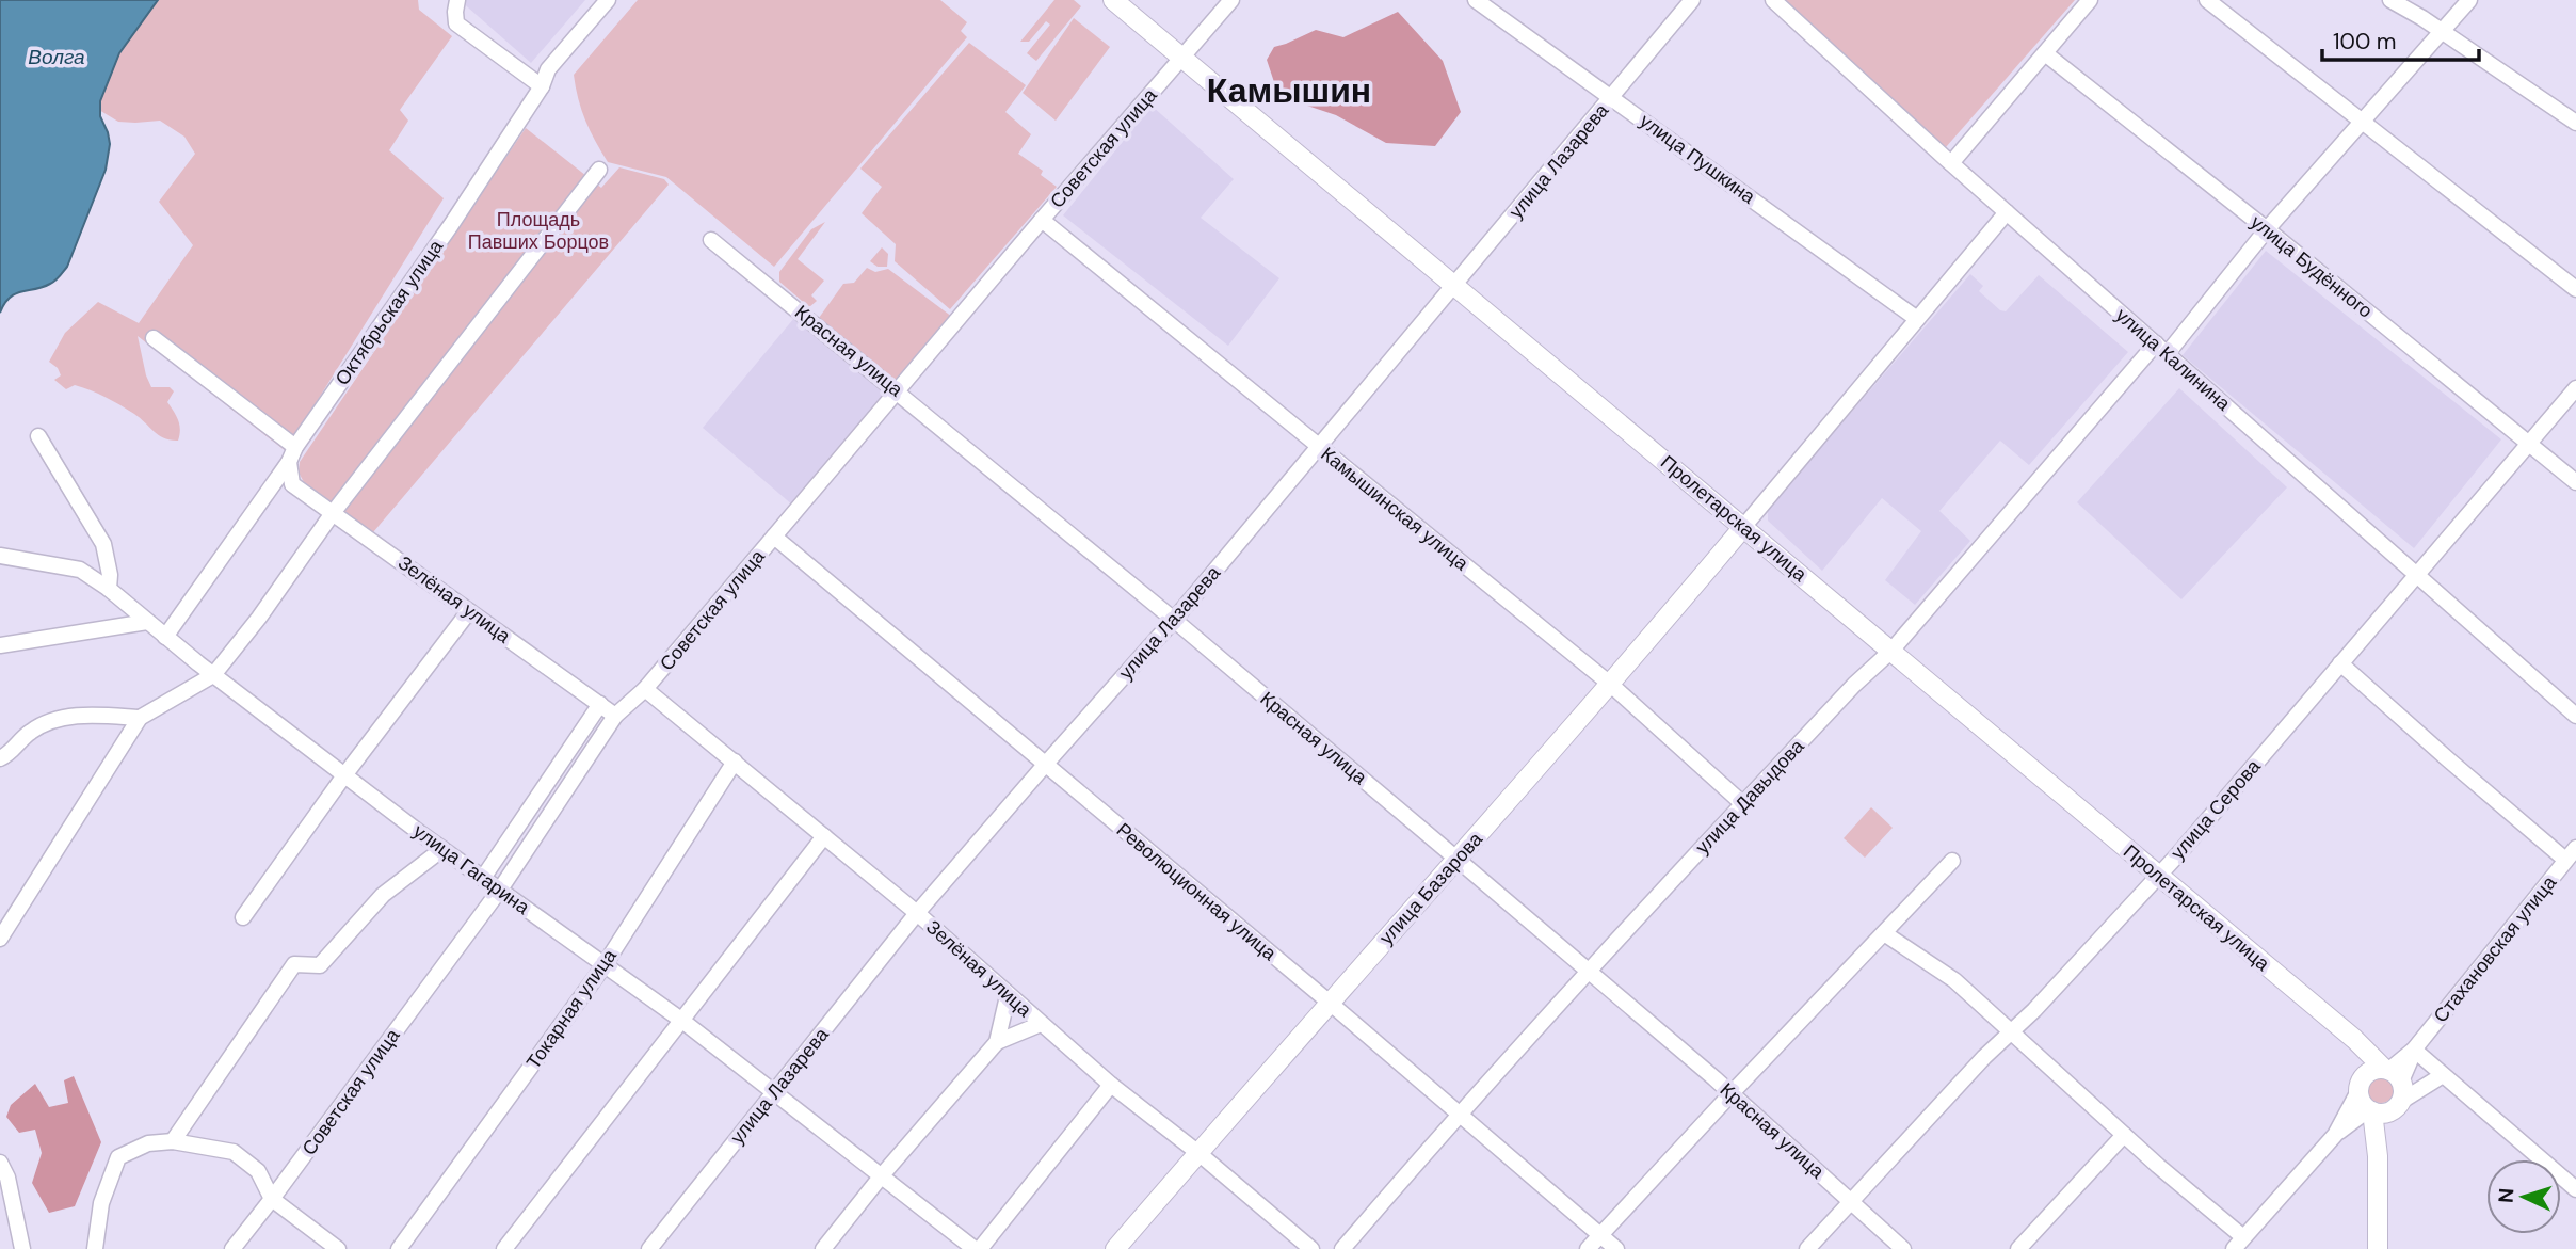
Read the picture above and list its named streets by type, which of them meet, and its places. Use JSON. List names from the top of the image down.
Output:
{
  "streets": {
    "main road": ["Пролетарская улица", "улица Базарова"],
    "street": [
      "Советская улица",
      "улица Пушкина",
      "улица Лазарева",
      "улица Будённого",
      "Октябрьская улица",
      "Красная улица",
      "улица Калинина",
      "Камышинская улица",
      "Зелёная улица",
      "улица Давыдова",
      "улица Серова",
      "улица Гагарина",
      "Революционная улица",
      "Стахановская улица",
      "Токарная улица"
    ]
  },
  "crossings": [
    ["Советская улица", "Красная улица"],
    ["Советская улица", "Камышинская улица"],
    ["Советская улица", "Пролетарская улица"],
    ["Советская улица", "Зелёная улица"],
    ["Советская улица", "улица Гагарина"],
    ["Советская улица", "Революционная улица"],
    ["улица Пушкина", "улица Лазарева"],
    ["улица Лазарева", "Красная улица"],
    ["улица Лазарева", "Камышинская улица"],
    ["улица Лазарева", "Пролетарская улица"],
    ["улица Лазарева", "Зелёная улица"],
    ["улица Лазарева", "улица Гагарина"],
    ["улица Лазарева", "Революционная улица"],
    ["улица Будённого", "улица Давыдова"],
    ["улица Будённого", "улица Серова"],
    ["Октябрьская улица", "Зелёная улица"],
    ["Октябрьская улица", "улица Гагарина"],
    ["Красная улица", "улица Давыдова"],
    ["Красная улица", "улица Серова"],
    ["Красная улица", "улица Базарова"],
    ["улица Калинина", "улица Давыдова"],
    ["улица Калинина", "улица Серова"],
    ["Камышинская улица", "улица Давыдова"],
    ["Камышинская улица", "улица Базарова"],
    ["Пролетарская улица", "улица Давыдова"],
    ["Пролетарская улица", "улица Серова"],
    ["Пролетарская улица", "улица Базарова"],
    ["Пролетарская улица", "Стахановская улица"],
    ["Зелёная улица", "улица Базарова"],
    ["Зелёная улица", "Токарная улица"],
    ["улица Давыдова", "Революционная улица"],
    ["улица Гагарина", "Токарная улица"],
    ["улица Базарова", "Революционная улица"]
  ],
  "districts": ["Камышин"],
  "water": ["Волга"],
  "parks": ["Площадь Павших Борцов"],
  "scale_bar": "100 m",
  "north": "left"
}
